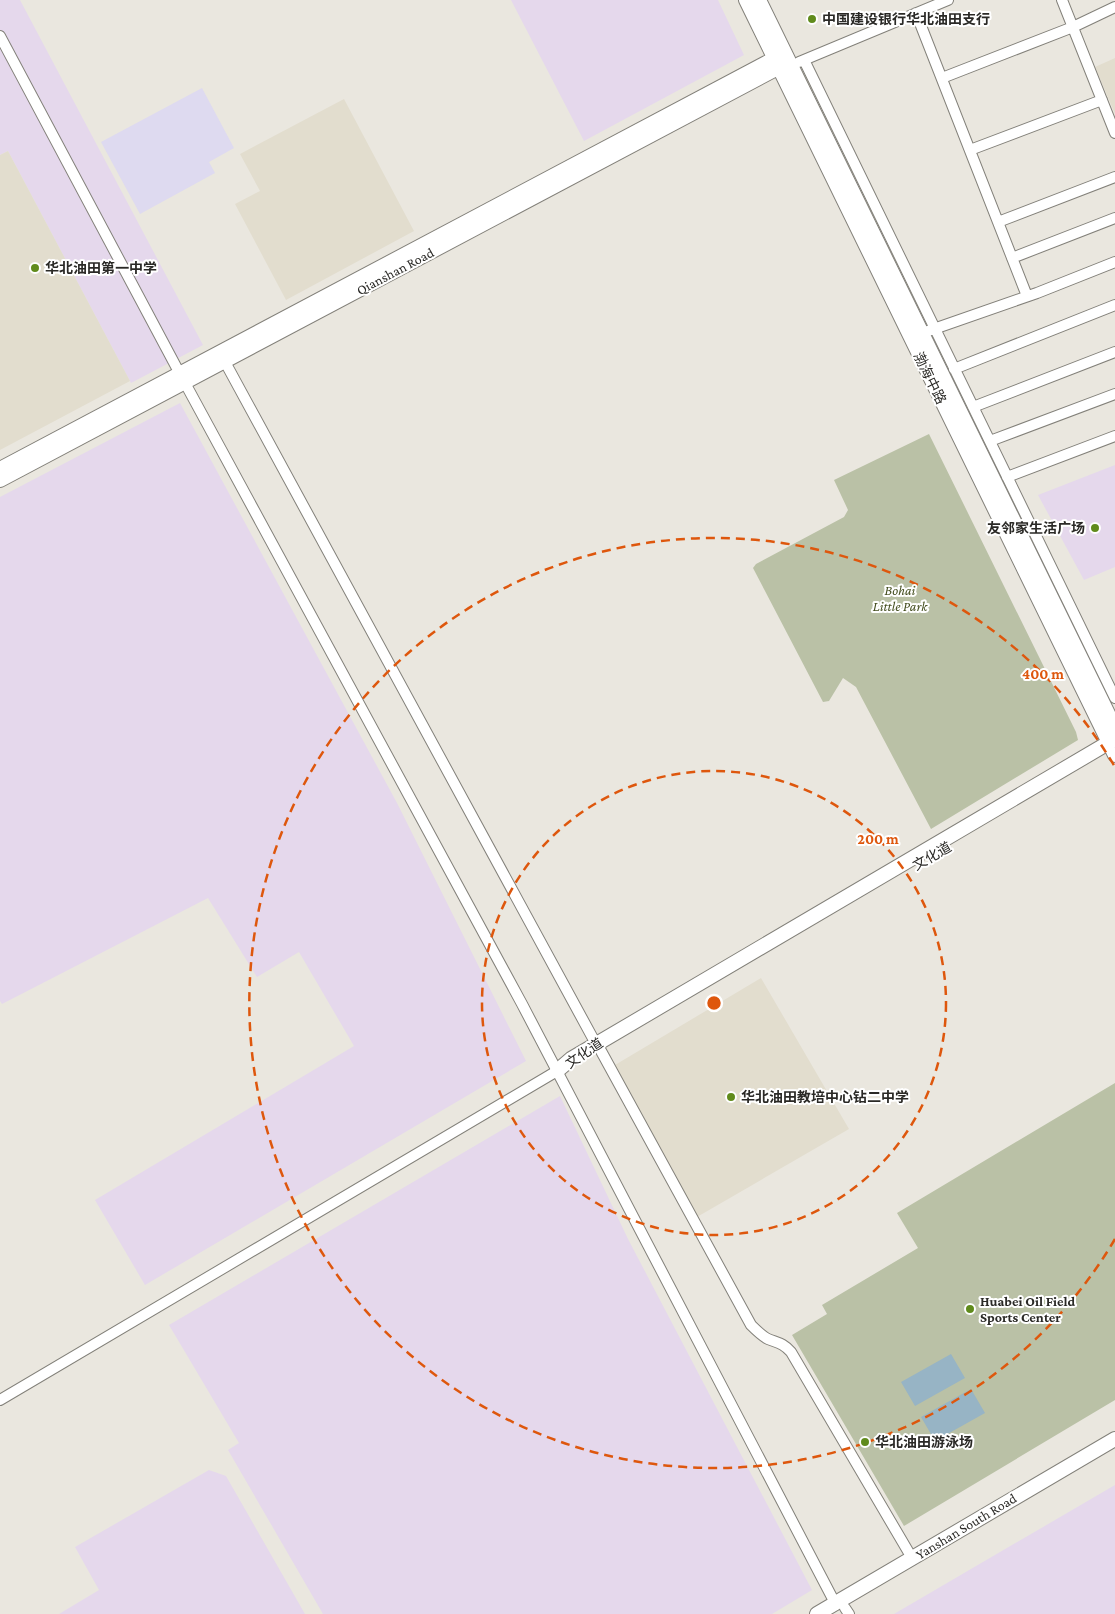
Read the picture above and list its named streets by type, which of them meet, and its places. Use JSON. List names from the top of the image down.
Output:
{
  "streets": {
    "main road": [
      "Qianshan Road",
      "渤海中路",
      "文化道",
      "Yanshan South Road"
    ]
  },
  "crossings": [
    ["Qianshan Road", "渤海中路"],
    ["渤海中路", "文化道"]
  ],
  "parks": ["Bohai Little Park"],
  "places": [
    "中国建设银行华北油田支行",
    "华北油田第一中学",
    "友邻家生活广场",
    "华北油田教培中心钻二中学",
    "Huabei Oil Field Sports Center",
    "华北油田游泳场"
  ],
  "rings": ["400 m", "200 m"]
}
